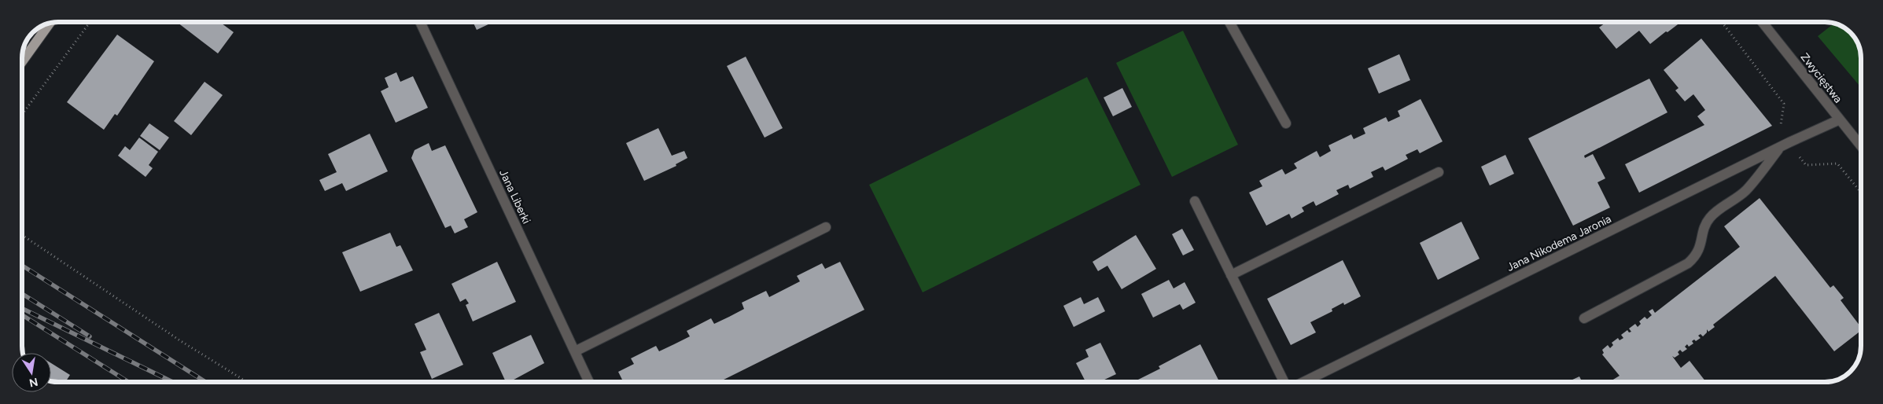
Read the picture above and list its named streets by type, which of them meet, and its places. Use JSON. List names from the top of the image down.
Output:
{
  "streets": {
    "street": ["Zwycięstwa", "Jana Liberki", "Jana Nikodema Jaronia"]
  },
  "crossings": [
    ["Zwycięstwa", "Jana Nikodema Jaronia"]
  ],
  "north": "bottom"
}
